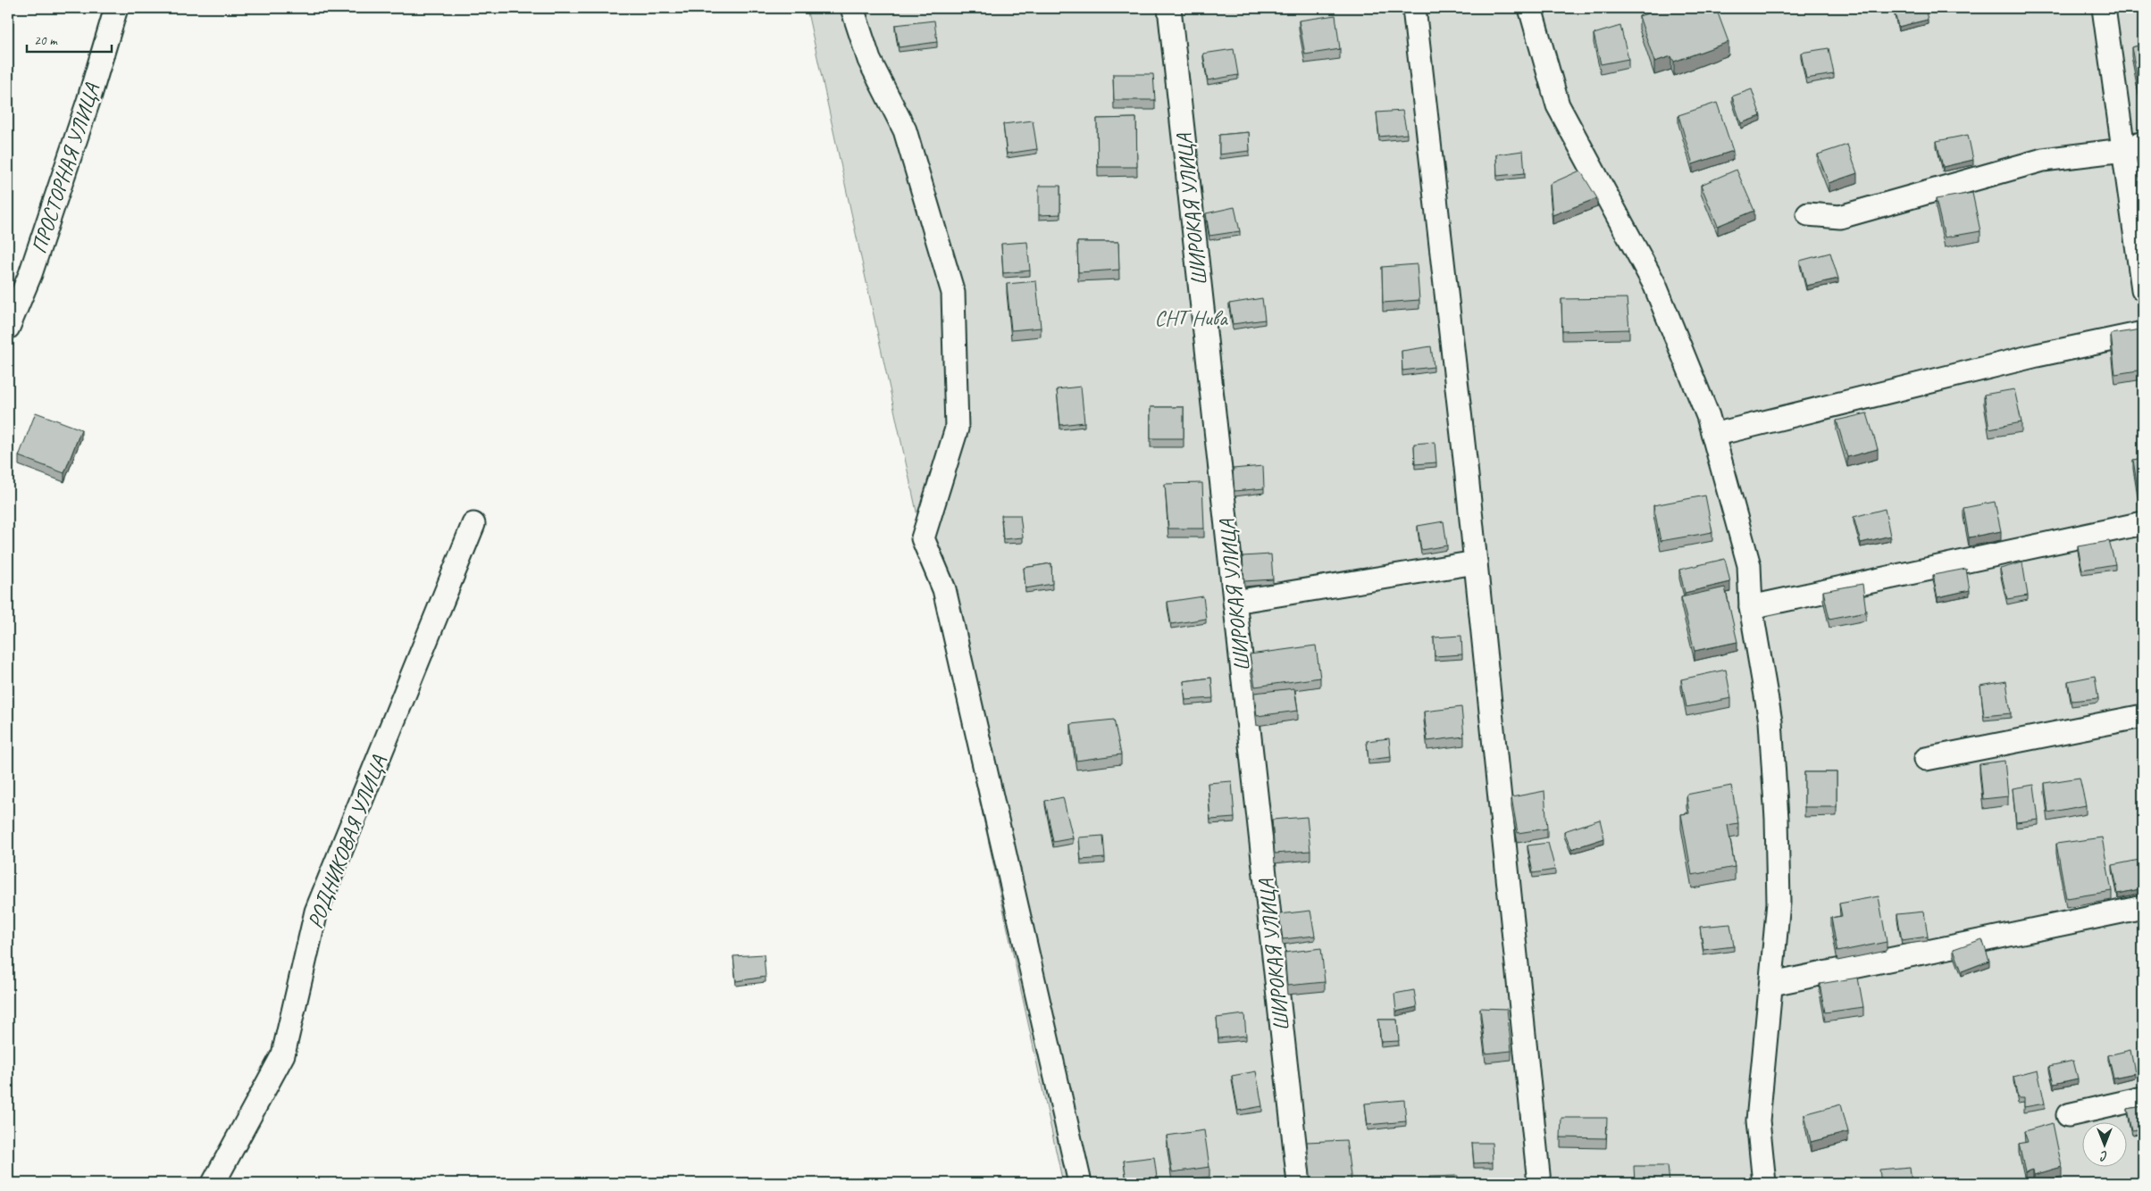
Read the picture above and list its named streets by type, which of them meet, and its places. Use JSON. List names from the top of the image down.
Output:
{
  "streets": {
    "street": ["ПРОСТОРНАЯ УЛИЦА", "ШИРОКАЯ УЛИЦА", "РОДНИКОВАЯ УЛИЦА"]
  },
  "parks": ["СНТ Нива"],
  "scale_bar": "20 m",
  "north": "bottom"
}
